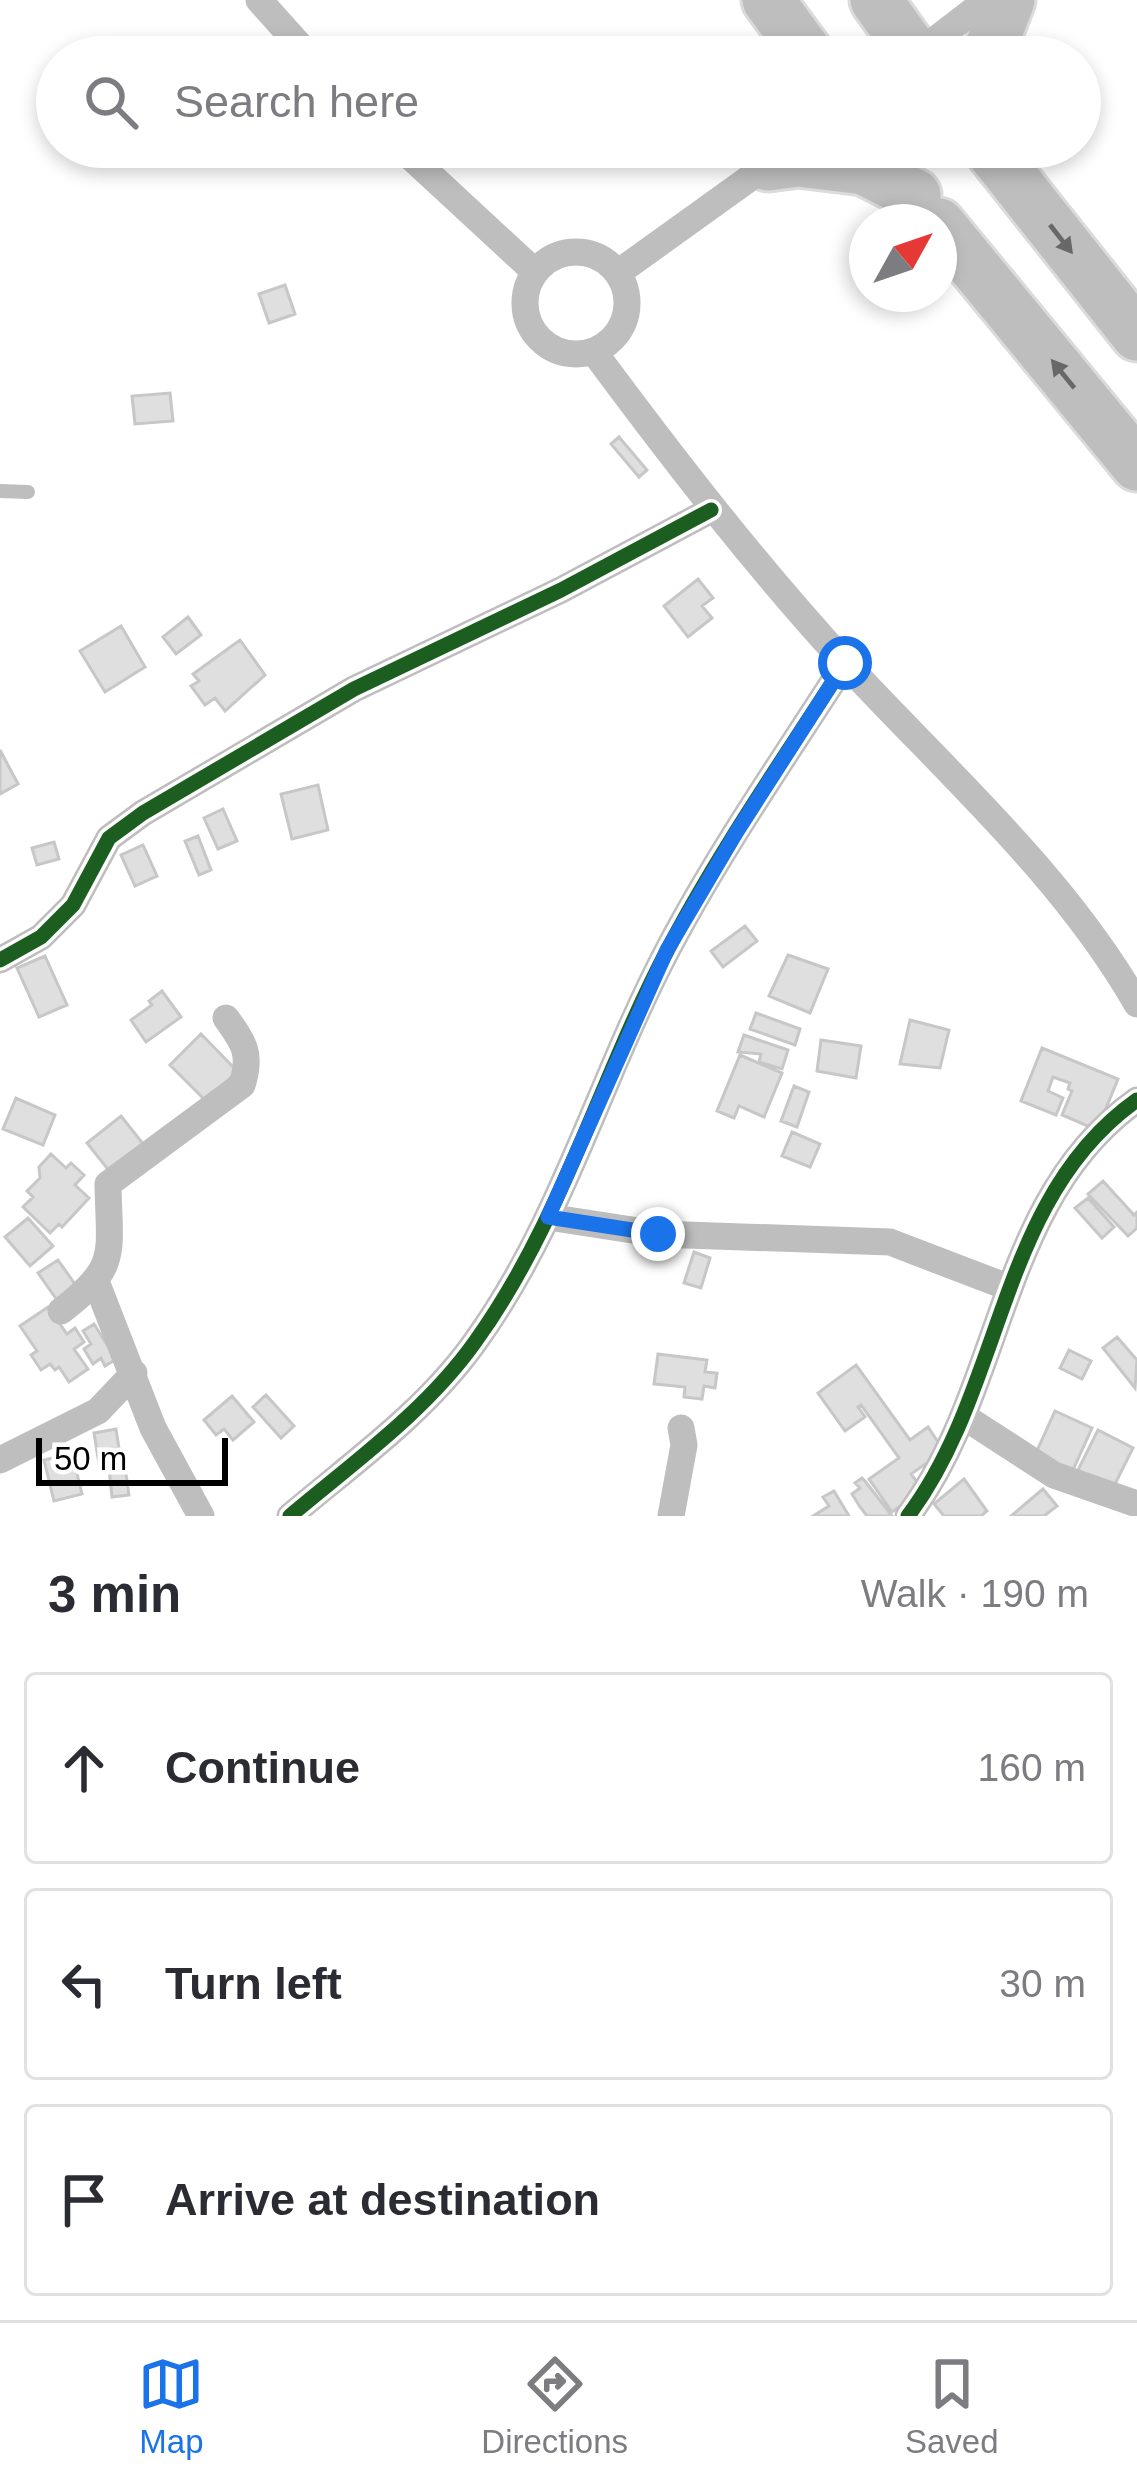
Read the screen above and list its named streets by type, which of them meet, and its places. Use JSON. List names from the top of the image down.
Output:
{
  "scale_bar": "50 m",
  "north": "top right",
  "page": {
    "search": "Search here",
    "scale": "50 m",
    "heading": ["3 min", "Walk · 190 m"],
    "list": [
      ["Continue", "160 m"],
      ["Turn left", "30 m"],
      "Arrive at destination"
    ],
    "nav": ["Map", "Directions", "Saved"]
  }
}
